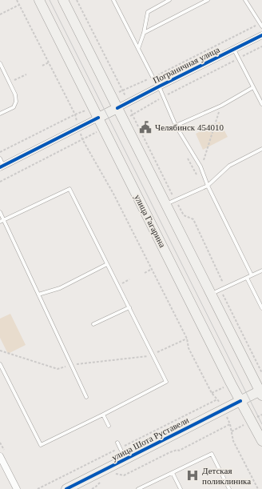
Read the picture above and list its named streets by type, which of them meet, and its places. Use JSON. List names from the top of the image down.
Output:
{
  "streets": {
    "main road": ["Пограничная улица", "улица Гагарина", "улица Шота Руставели"]
  },
  "crossings": [
    ["Пограничная улица", "улица Гагарина"],
    ["улица Гагарина", "улица Шота Руставели"]
  ],
  "places": {
    "public building": ["Челябинск 454010"],
    "hospital": ["Детская поликлиника"]
  }
}
